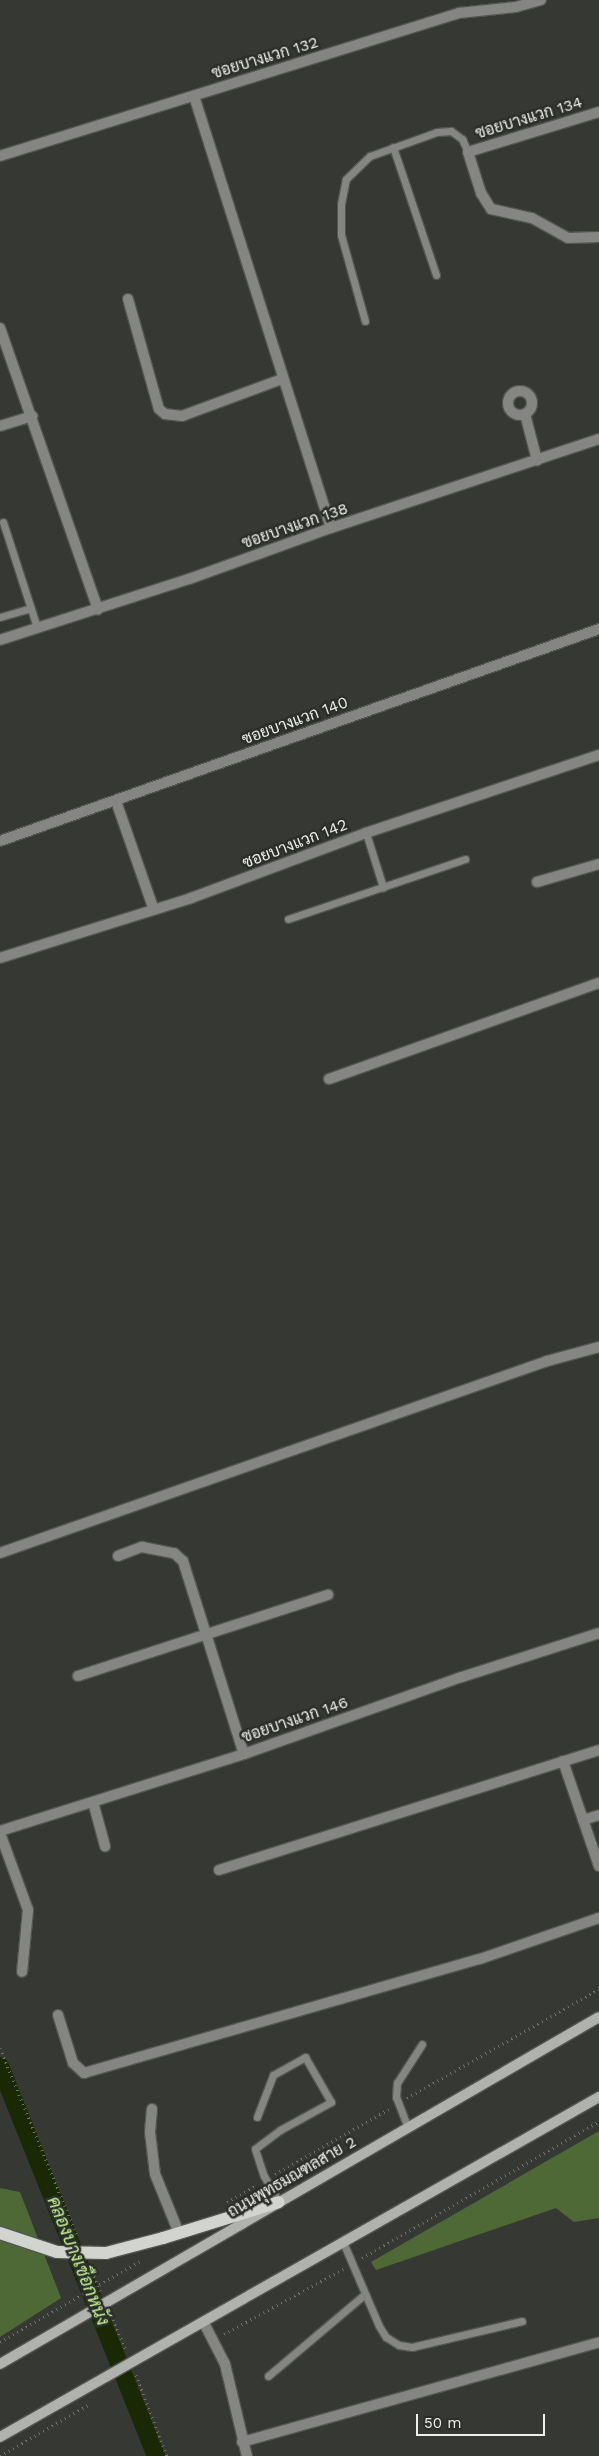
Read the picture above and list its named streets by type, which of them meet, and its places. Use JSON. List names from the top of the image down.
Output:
{
  "streets": {
    "main road": ["ถนนพุทธมณฑลสาย 2"],
    "street": [
      "ซอยบางแวก 132",
      "ซอยบางแวก 134",
      "ซอยบางแวก 138",
      "ซอยบางแวก 140",
      "ซอยบางแวก 142",
      "ซอยบางแวก 146"
    ]
  },
  "water": ["คลองบางเชือกหนัง"],
  "scale_bar": "50 m"
}
